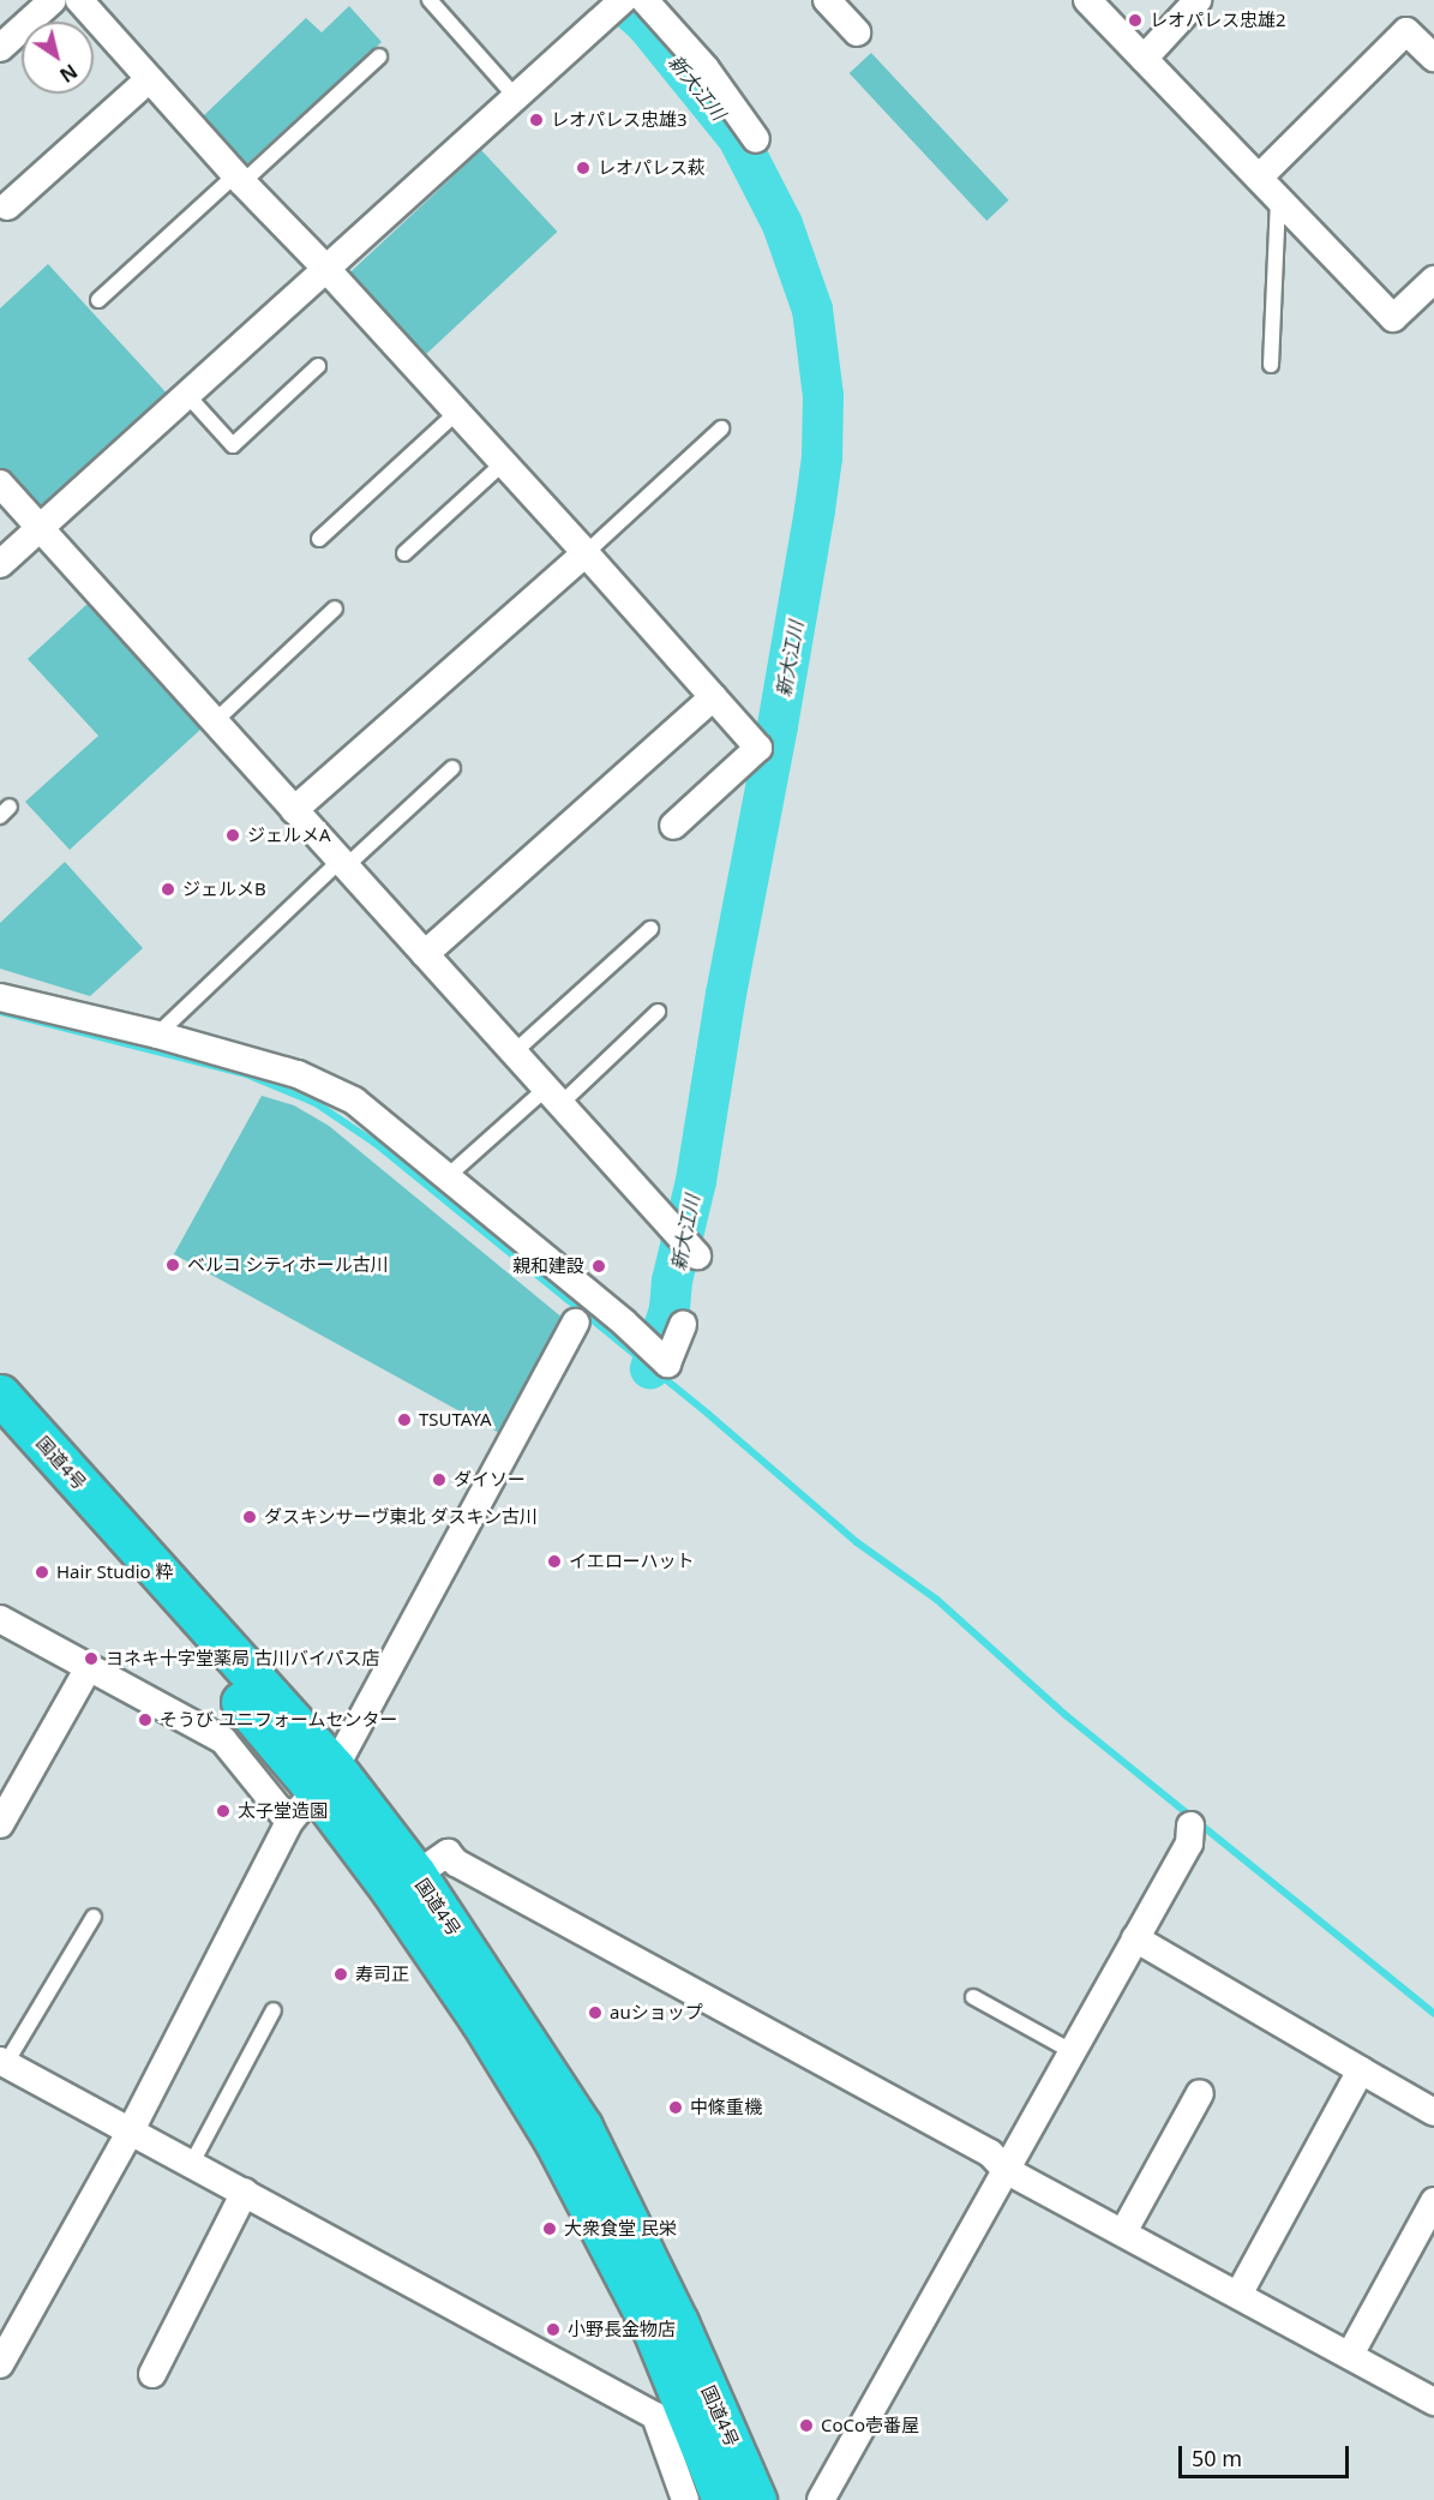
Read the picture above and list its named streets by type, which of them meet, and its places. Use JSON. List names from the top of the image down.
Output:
{
  "streets": {
    "highway": ["国道4号"]
  },
  "water": ["新大江川"],
  "places": [
    "レオパレス忠雄2",
    "レオパレス忠雄3",
    "レオパレス萩",
    "ジェルメA",
    "ジェルメB",
    "ベルコ シティホール古川",
    "親和建設",
    "TSUTAYA",
    "ダイソー",
    "ダスキンサーヴ東北 ダスキン古川",
    "イエローハット",
    "Hair Studio 粋",
    "ヨネキ十字堂薬局 古川バイパス店",
    "そうび ユニフォームセンター",
    "太子堂造園",
    "寿司正",
    "auショップ",
    "中條重機",
    "大衆食堂 民栄",
    "小野長金物店",
    "CoCo壱番屋"
  ],
  "scale_bar": "50 m",
  "north": "bottom right"
}
